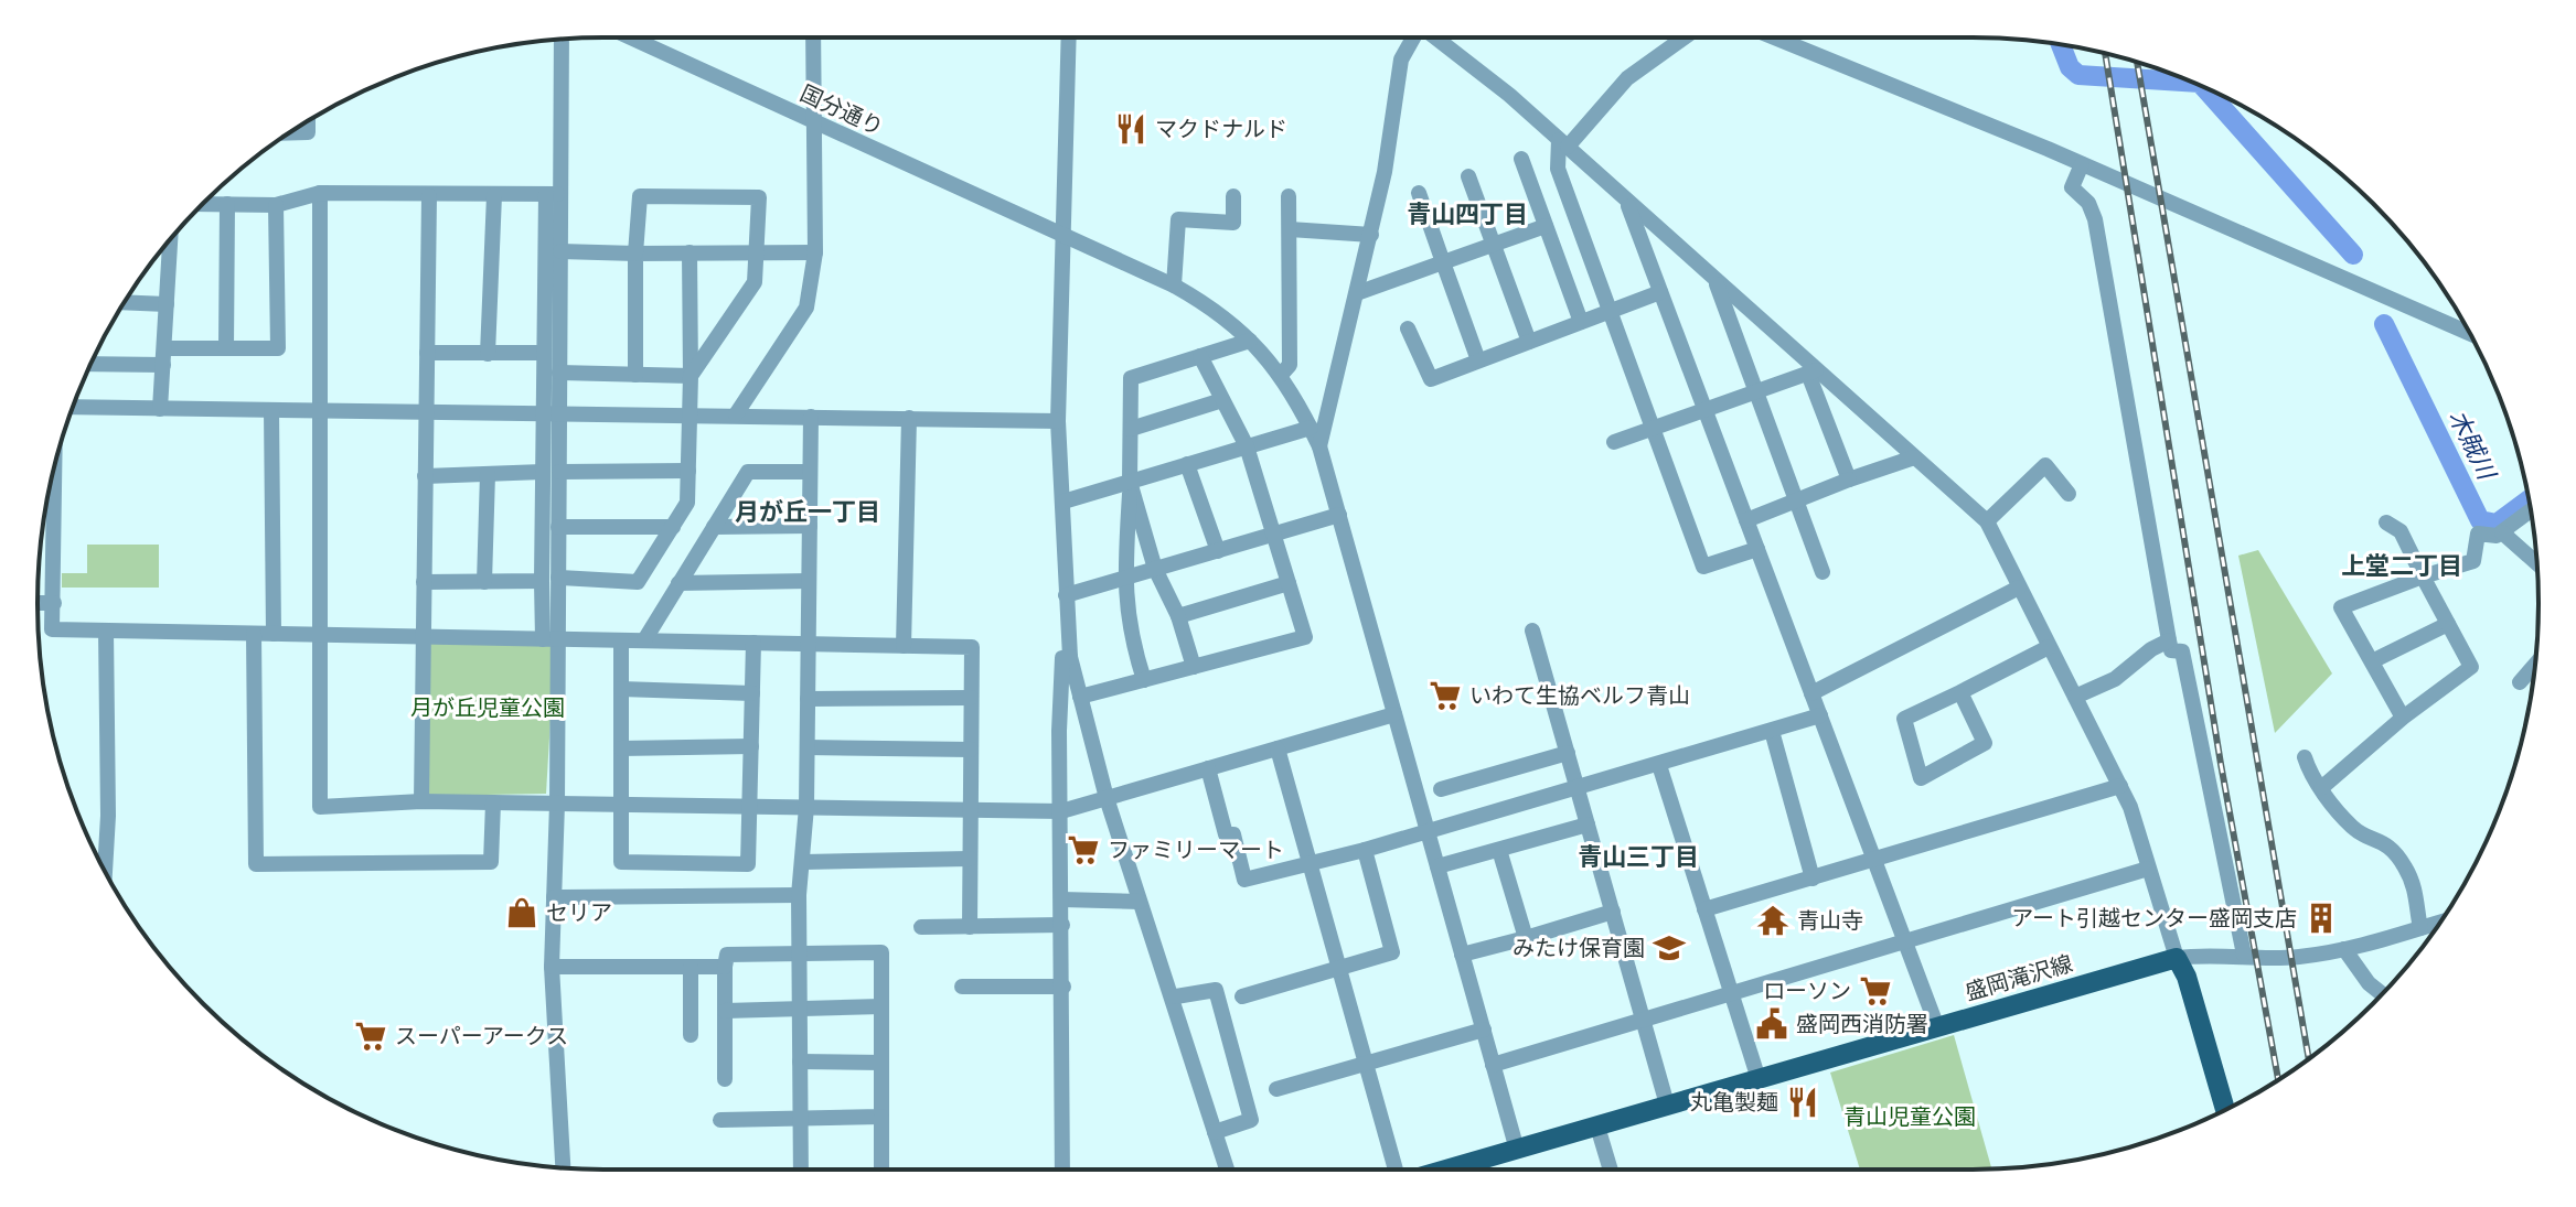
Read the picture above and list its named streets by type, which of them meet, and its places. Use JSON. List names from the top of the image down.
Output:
{
  "streets": {
    "main road": ["盛岡滝沢線"],
    "street": ["国分通り"]
  },
  "crossings": [
    ["国分通り", "盛岡滝沢線"]
  ],
  "districts": [
    "青山四丁目",
    "月が丘一丁目",
    "上堂二丁目",
    "青山三丁目"
  ],
  "water": ["木賊川"],
  "parks": ["月が丘児童公園", "青山児童公園"],
  "places": {
    "restaurant": ["マクドナルド", "丸亀製麺"],
    "supermarket": [
      "いわて生協ベルフ青山",
      "ファミリーマート",
      "ローソン",
      "スーパーアークス"
    ],
    "shop": ["セリア"],
    "building": ["アート引越センター盛岡支店"],
    "temple": ["青山寺"],
    "school or university": ["みたけ保育園"],
    "public building": ["盛岡西消防署"]
  }
}
